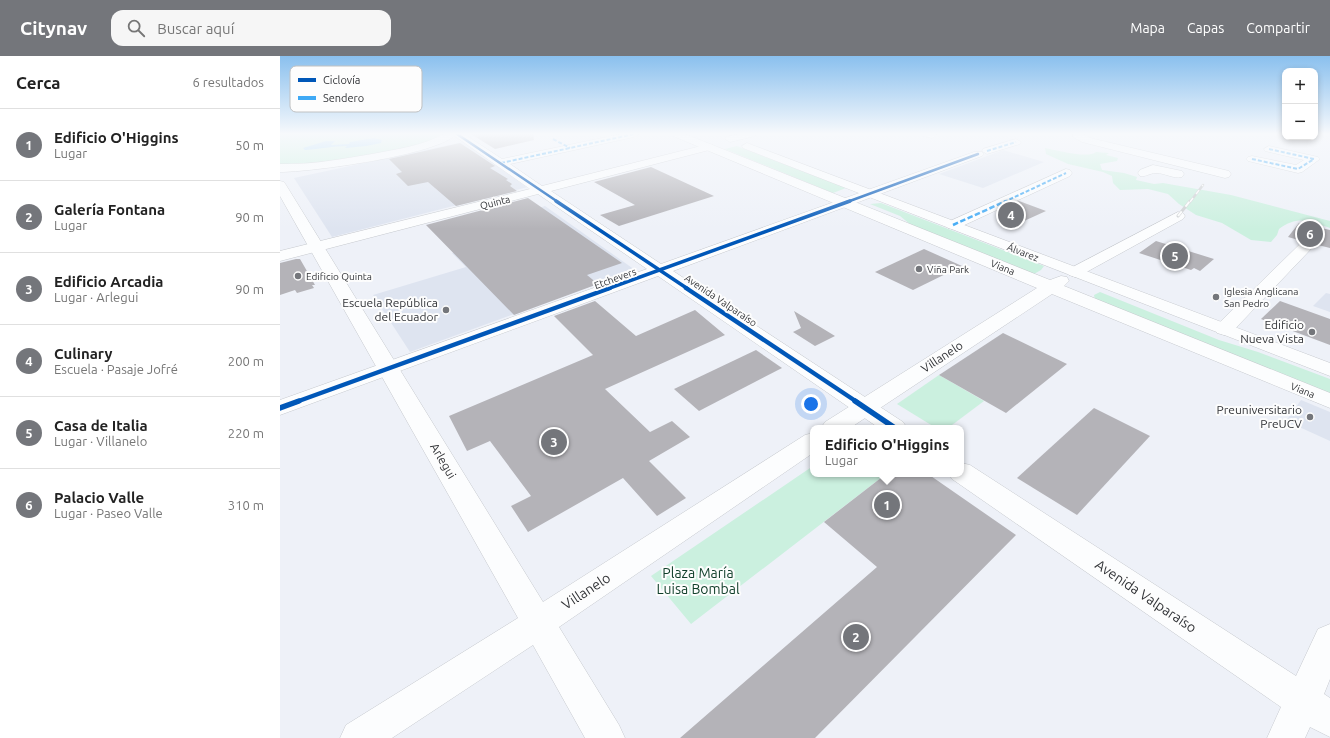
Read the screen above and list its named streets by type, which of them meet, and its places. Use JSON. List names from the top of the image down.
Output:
{
  "streets": {
    "street": [
      "Quinta",
      "Álvarez",
      "Viana",
      "Etchevers",
      "Avenida Valparaíso",
      "Villanelo",
      "Arlegui"
    ]
  },
  "crossings": [
    ["Quinta", "Avenida Valparaíso"],
    ["Quinta", "Arlegui"],
    ["Álvarez", "Etchevers"],
    ["Álvarez", "Villanelo"],
    ["Viana", "Etchevers"],
    ["Viana", "Villanelo"],
    ["Etchevers", "Avenida Valparaíso"],
    ["Etchevers", "Arlegui"],
    ["Avenida Valparaíso", "Villanelo"],
    ["Villanelo", "Arlegui"]
  ],
  "parks": ["Plaza María Luisa Bombal"],
  "places": [
    "Viña Park",
    "Edificio Quinta",
    "Iglesia Anglicana San Pedro",
    "Escuela República del Ecuador",
    "Edificio Nueva Vista",
    "Preuniversitario PreUCV"
  ],
  "legend": ["Ciclovía", "Sendero"],
  "page": {
    "header": "Citynav",
    "search": "Buscar aquí",
    "nav": ["Mapa", "Capas", "Compartir"],
    "heading": ["Cerca", "6 resultados"],
    "map_buttons": ["+", "−"],
    "list": [
      {
        "mark": "1",
        "name": "Edificio O'Higgins",
        "note": "Lugar",
        "value": "50 m"
      },
      {
        "mark": "2",
        "name": "Galería Fontana",
        "note": "Lugar",
        "value": "90 m"
      },
      {
        "mark": "3",
        "name": "Edificio Arcadia",
        "note": "Lugar · Arlegui",
        "value": "90 m"
      },
      {
        "mark": "4",
        "name": "Culinary",
        "note": "Escuela · Pasaje Jofré",
        "value": "200 m"
      },
      {
        "mark": "5",
        "name": "Casa de Italia",
        "note": "Lugar · Villanelo",
        "value": "220 m"
      },
      {
        "mark": "6",
        "name": "Palacio Valle",
        "note": "Lugar · Paseo Valle",
        "value": "310 m"
      }
    ],
    "pins": [
      "4",
      "6",
      "5",
      "3",
      "1",
      "2"
    ],
    "popup": ["Edificio O'Higgins", "Lugar"]
  }
}
